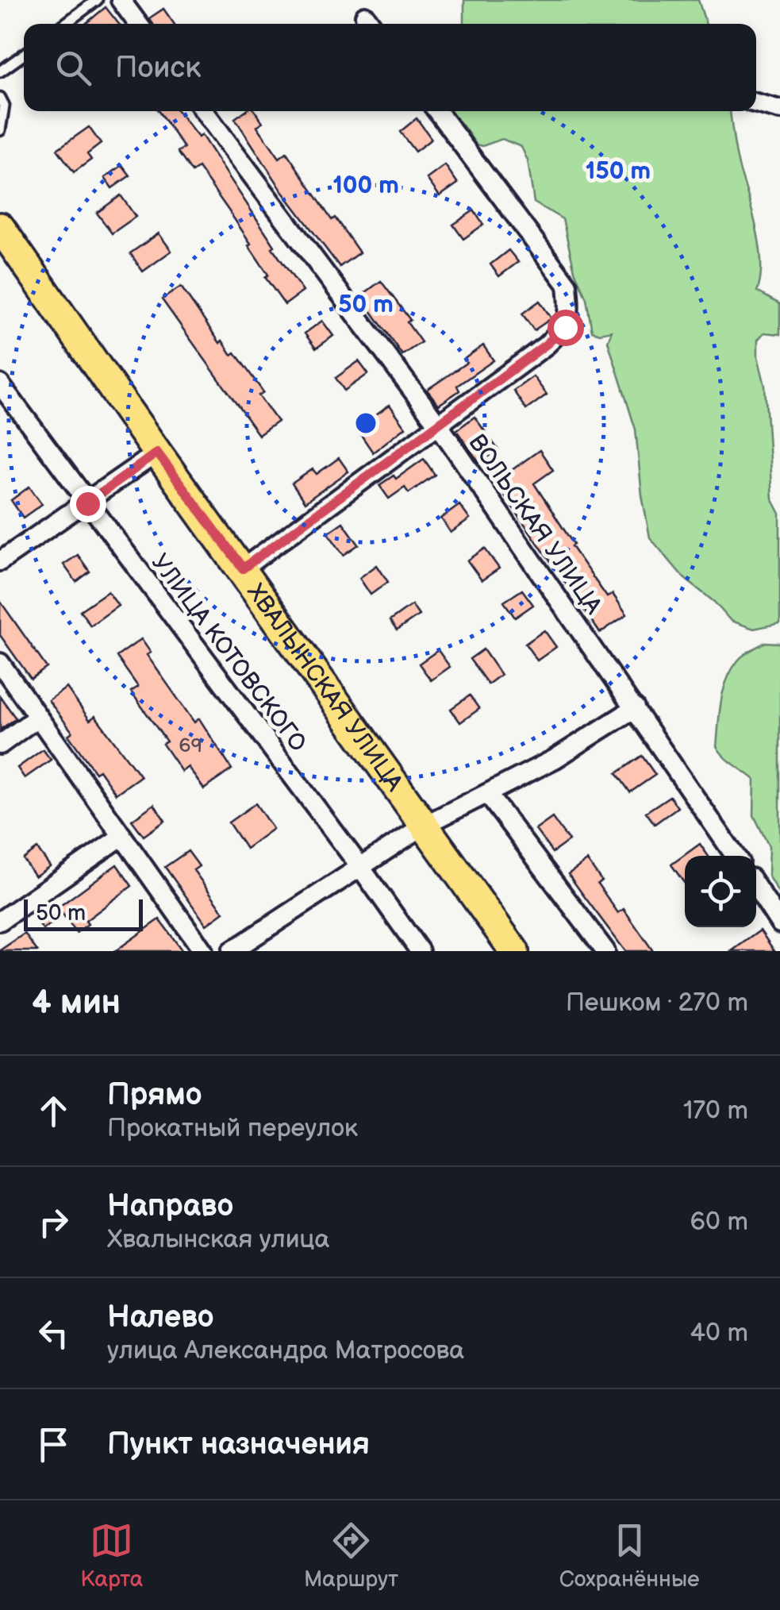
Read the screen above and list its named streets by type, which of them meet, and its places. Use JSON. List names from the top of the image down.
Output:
{
  "streets": {
    "main road": ["ХВАЛЫНСКАЯ УЛИЦА"],
    "street": ["ВОЛЬСКАЯ УЛИЦА", "УЛИЦА КОТОВСКОГО"]
  },
  "house_numbers": ["69"],
  "scale_bar": "50 m",
  "page": {
    "search": "Поиск",
    "scale": "50 m",
    "heading": ["4 мин", "Пешком · 270 m"],
    "list": [
      ["Прямо", "Прокатный переулок", "170 m"],
      ["Направо", "Хвалынская улица", "60 m"],
      ["Налево", "улица Александра Матросова", "40 m"],
      "Пункт назначения"
    ],
    "nav": ["Карта", "Маршрут", "Сохранённые"]
  },
  "rings": ["150 m", "100 m", "50 m"]
}
